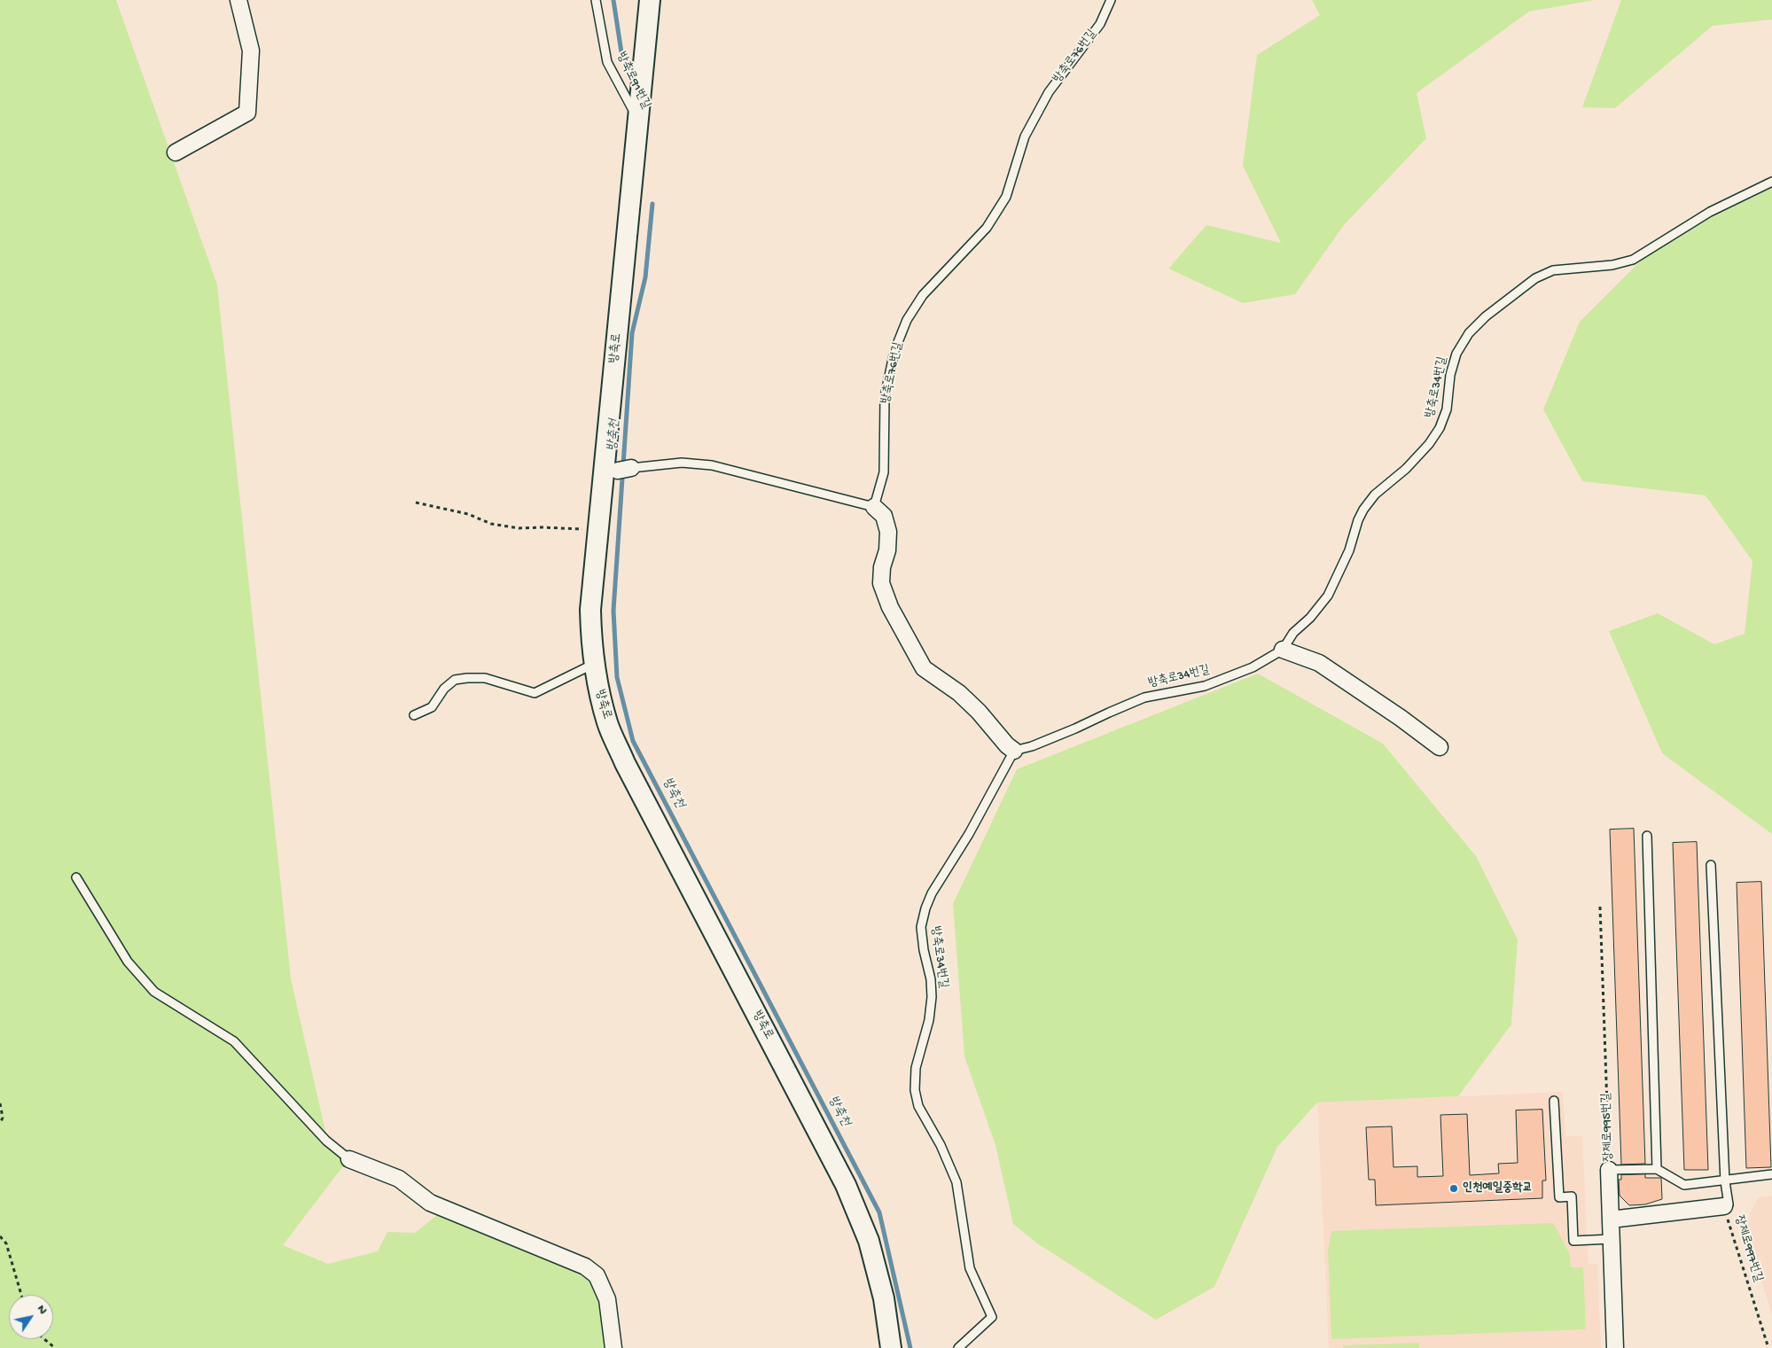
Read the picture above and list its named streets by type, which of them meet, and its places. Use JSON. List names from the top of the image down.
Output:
{
  "streets": {
    "street": ["방축로", "장제로995번길"],
    "lane": ["방축로76번길", "방축로91번길", "방축로34번길"],
    "path": ["장제로997번길"]
  },
  "crossings": [
    ["방축로91번길", "방축로"]
  ],
  "water": ["방축천"],
  "places": ["인천예일중학교"],
  "north": "top right"
}
